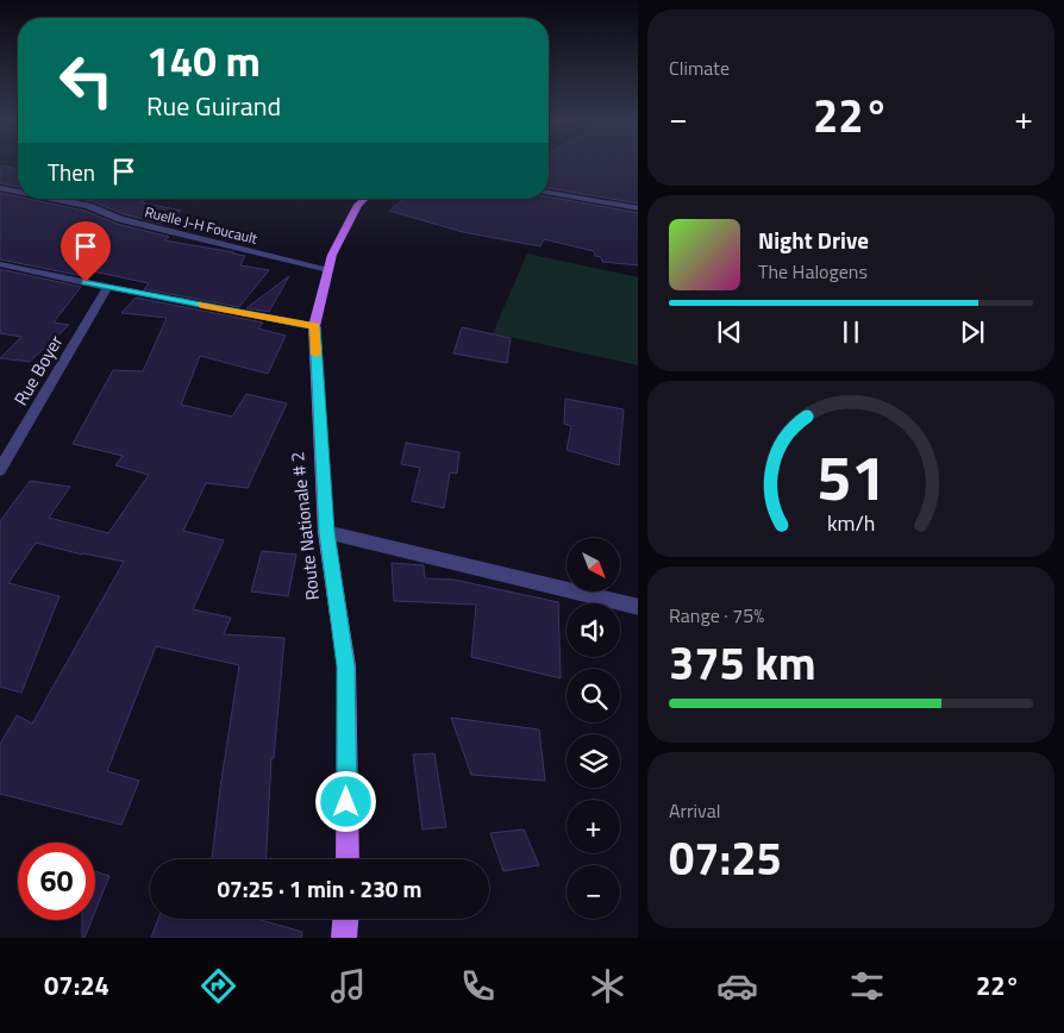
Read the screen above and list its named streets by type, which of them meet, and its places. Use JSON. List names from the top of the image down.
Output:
{
  "streets": {
    "main road": ["Route Nationale # 2"],
    "street": ["Ruelle J-H Foucault", "Rue Boyer"]
  },
  "crossings": [
    ["Ruelle J-H Foucault", "Route Nationale # 2"]
  ],
  "north": "bottom right",
  "page": {
    "tile": [
      "Climate",
      ["Range · 75%", "375 km"],
      ["Arrival", "07:25"]
    ],
    "turn": ["140 m", "Rue Guirand"],
    "heat": ["−", "22°", "+"],
    "then": "Then",
    "song": ["Night Drive", "The Halogens"],
    "map_buttons": ["+", "−"],
    "limit": "60",
    "trip": "07:25 · 1 min · 230 m",
    "tabs": ["07:24", "22°"],
    "gauge": ["51", "km/h"]
  }
}
